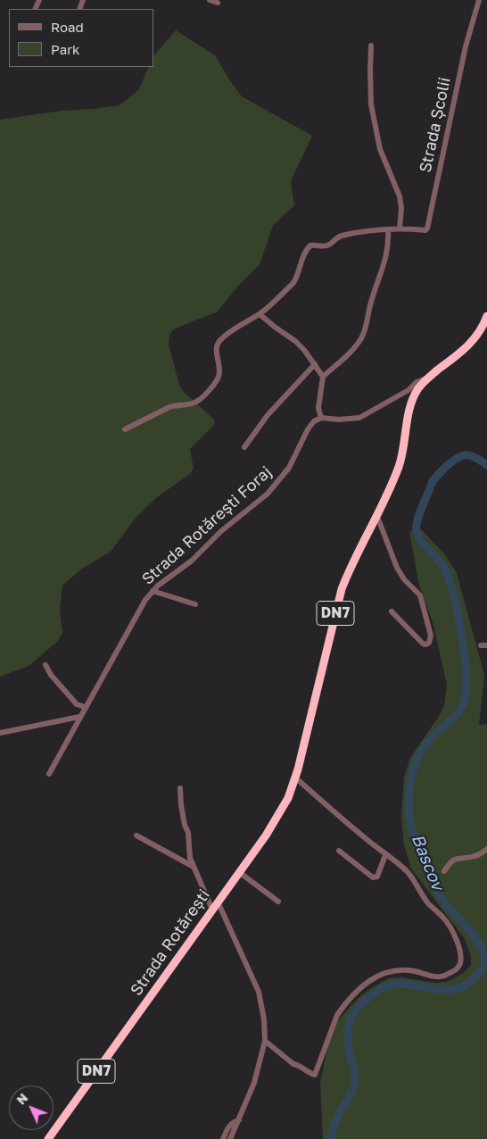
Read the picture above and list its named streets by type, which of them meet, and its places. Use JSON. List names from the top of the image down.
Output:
{
  "streets": {
    "highway": ["DN7", "Strada Rotărești"],
    "street": ["Strada Școlii", "Strada Rotărești Foraj"]
  },
  "crossings": [
    ["DN7", "Strada Rotărești"]
  ],
  "water": ["Bascov"],
  "legend": ["Road", "Park"],
  "north": "top left"
}
